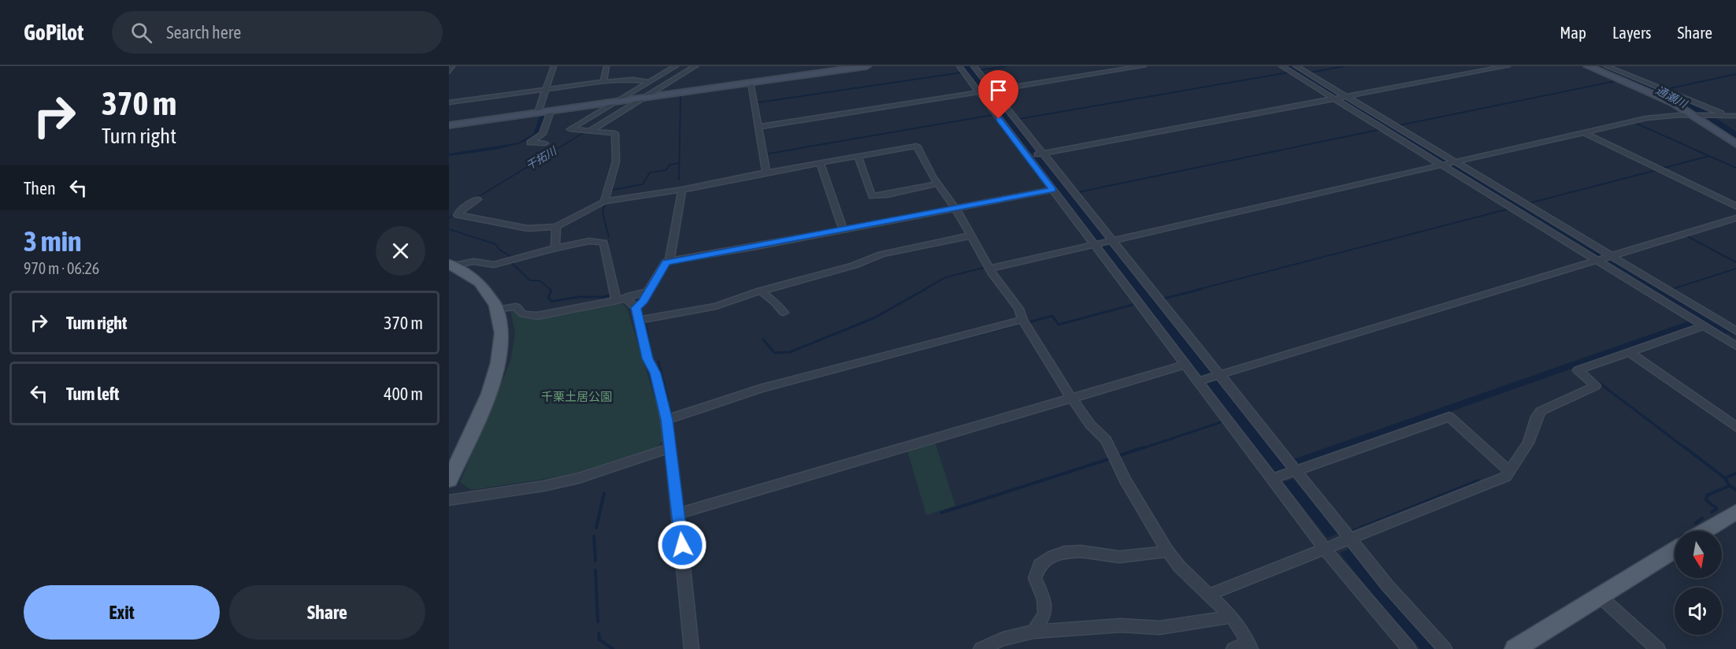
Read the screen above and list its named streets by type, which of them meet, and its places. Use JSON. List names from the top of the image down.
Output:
{
  "water": ["通瀬川", "干拓川"],
  "parks": ["千栗土居公園"],
  "north": "bottom",
  "page": {
    "header": "GoPilot",
    "search": "Search here",
    "nav": ["Map", "Layers", "Share"],
    "turn": ["370 m", "Turn right"],
    "then": "Then",
    "heading": ["3 min", "970 m · 06:26"],
    "list": [
      {
        "name": "Turn right",
        "value": "370 m"
      },
      {
        "name": "Turn left",
        "value": "400 m"
      }
    ],
    "buttons": ["Exit", "Share"]
  }
}
